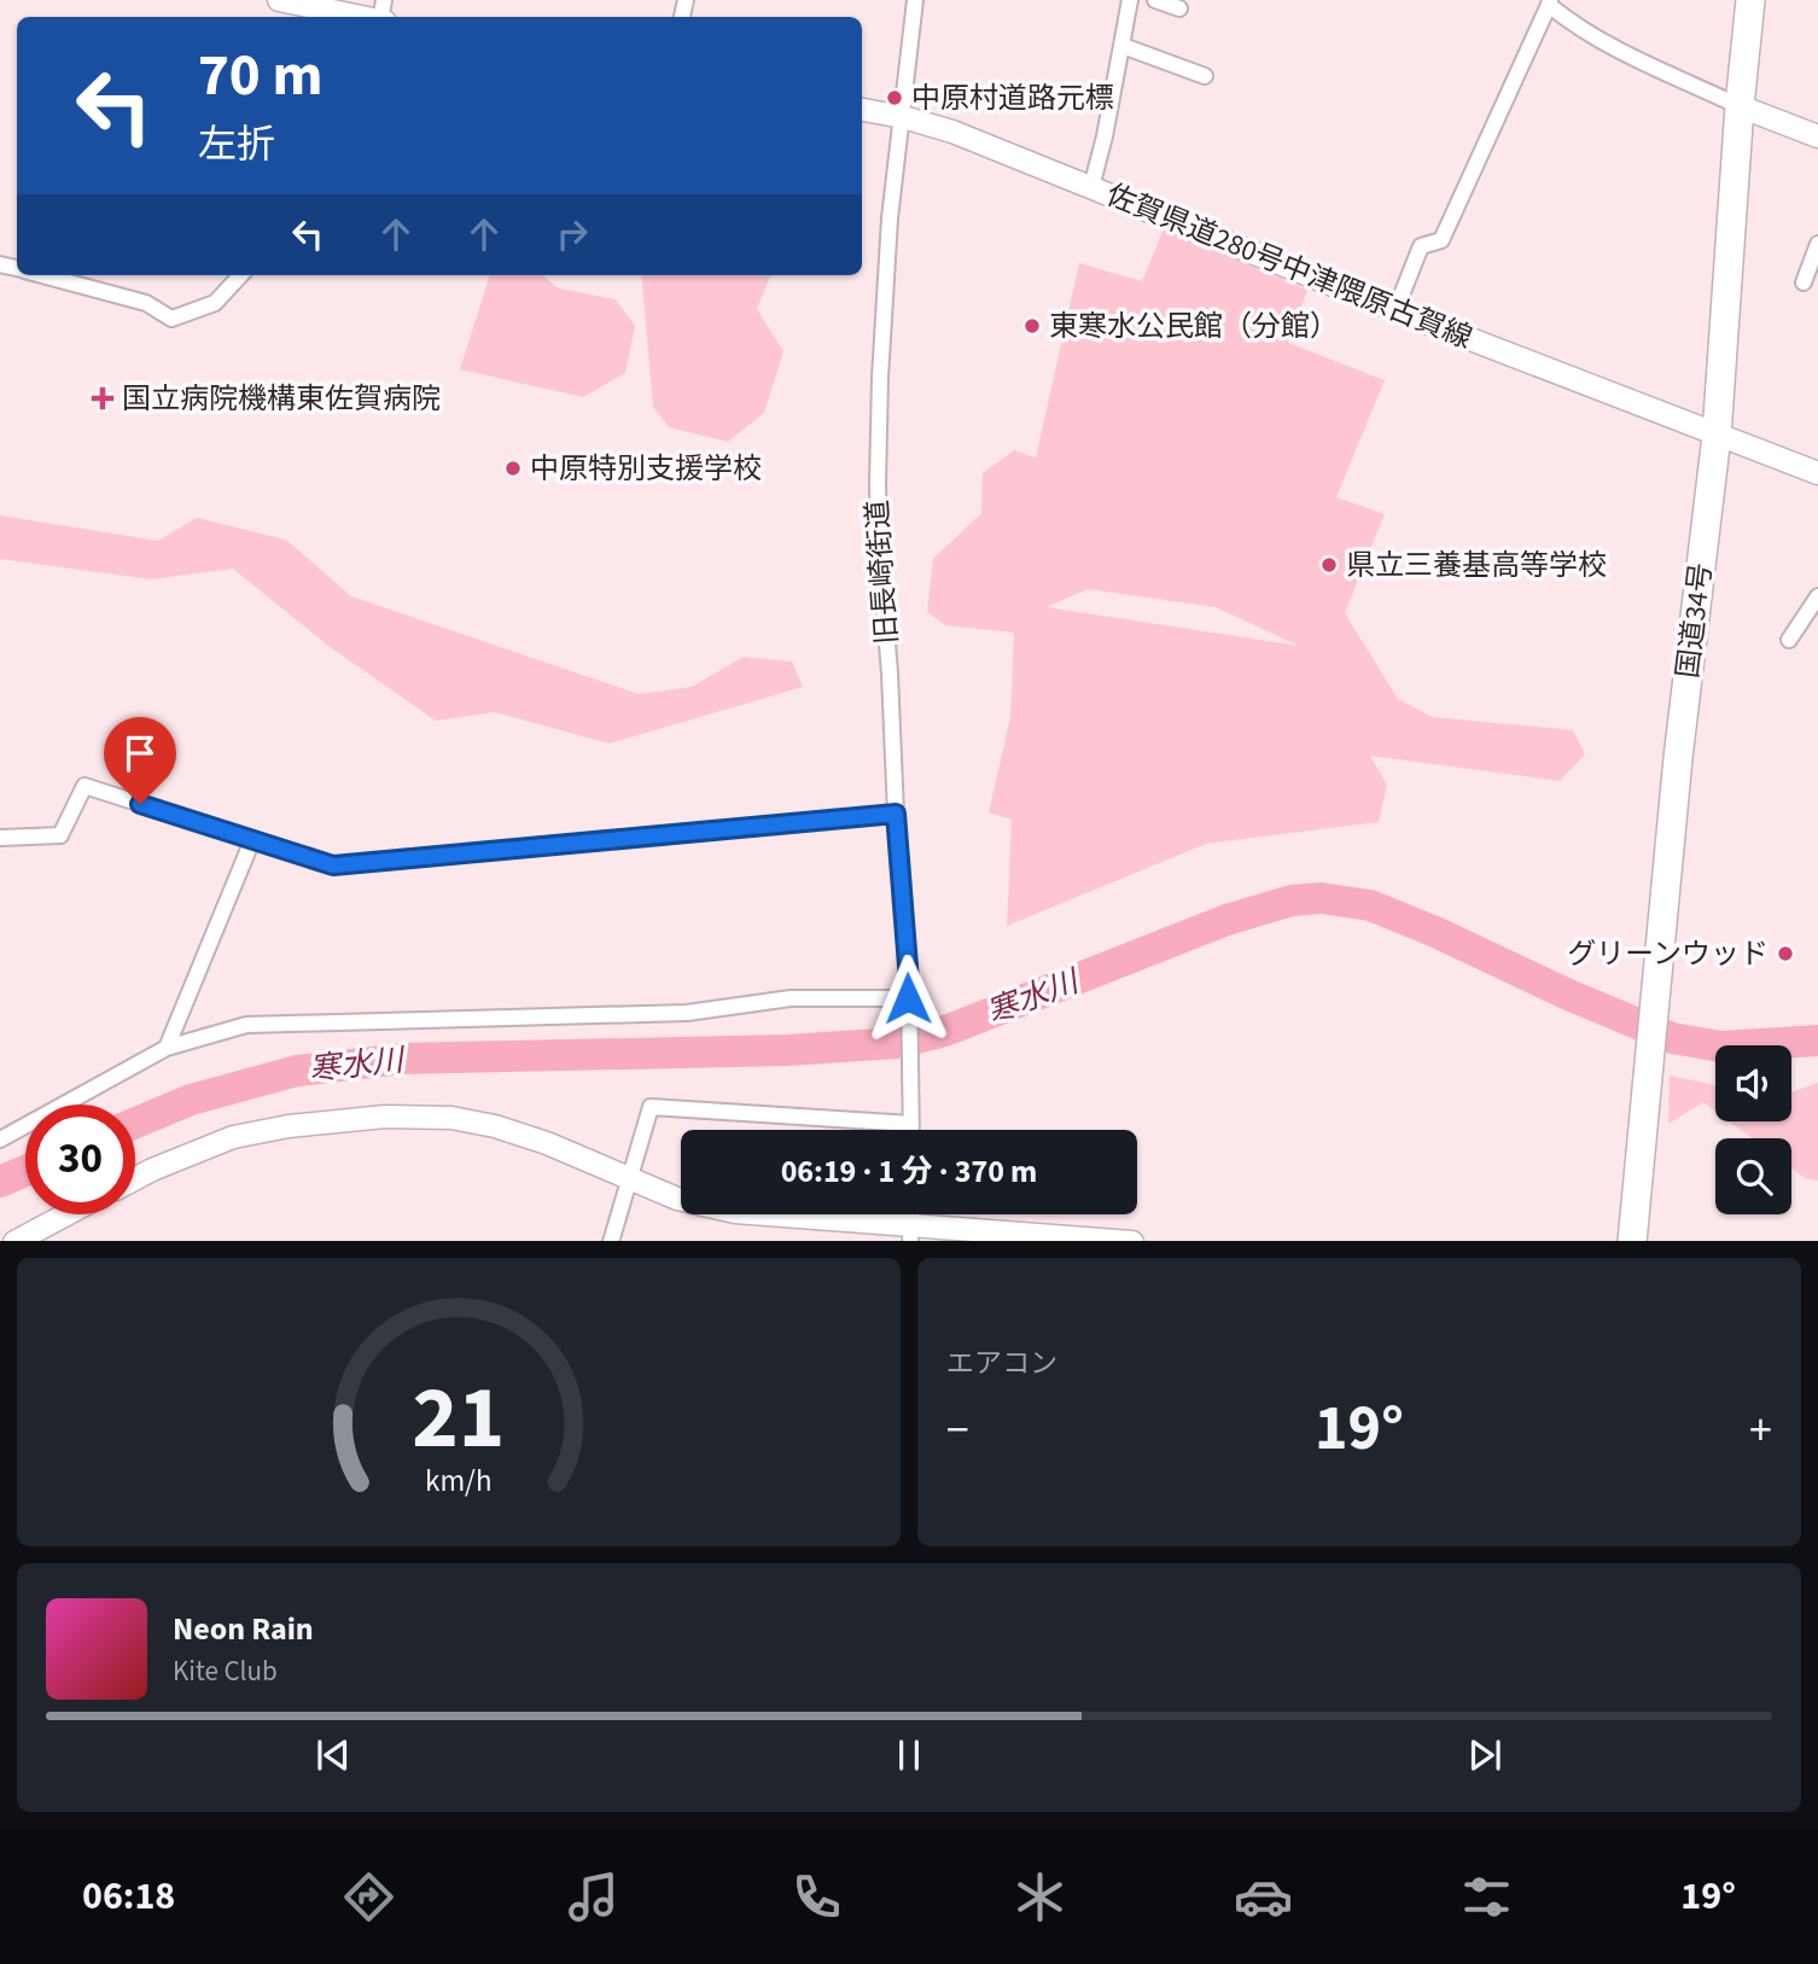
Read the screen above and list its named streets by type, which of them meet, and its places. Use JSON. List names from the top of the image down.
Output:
{
  "streets": {
    "highway": ["国道34号"],
    "main road": ["佐賀県道280号中津隈原古賀線"],
    "street": ["旧長崎街道"]
  },
  "crossings": [
    ["佐賀県道280号中津隈原古賀線", "旧長崎街道"],
    ["佐賀県道280号中津隈原古賀線", "国道34号"]
  ],
  "water": ["寒水川"],
  "places": {
    "other": [
      "中原村道路元標",
      "東寒水公民館（分館）",
      "中原特別支援学校",
      "県立三養基高等学校",
      "グリーンウッド"
    ],
    "health": ["国立病院機構東佐賀病院"]
  },
  "page": {
    "turn": ["70 m", "左折"],
    "limit": "30",
    "trip": "06:19 · 1 分 · 370 m",
    "tile": "エアコン",
    "heat": ["−", "19°", "+"],
    "song": ["Neon Rain", "Kite Club"],
    "tabs": ["06:18", "19°"],
    "gauge": ["21", "km/h"]
  }
}
